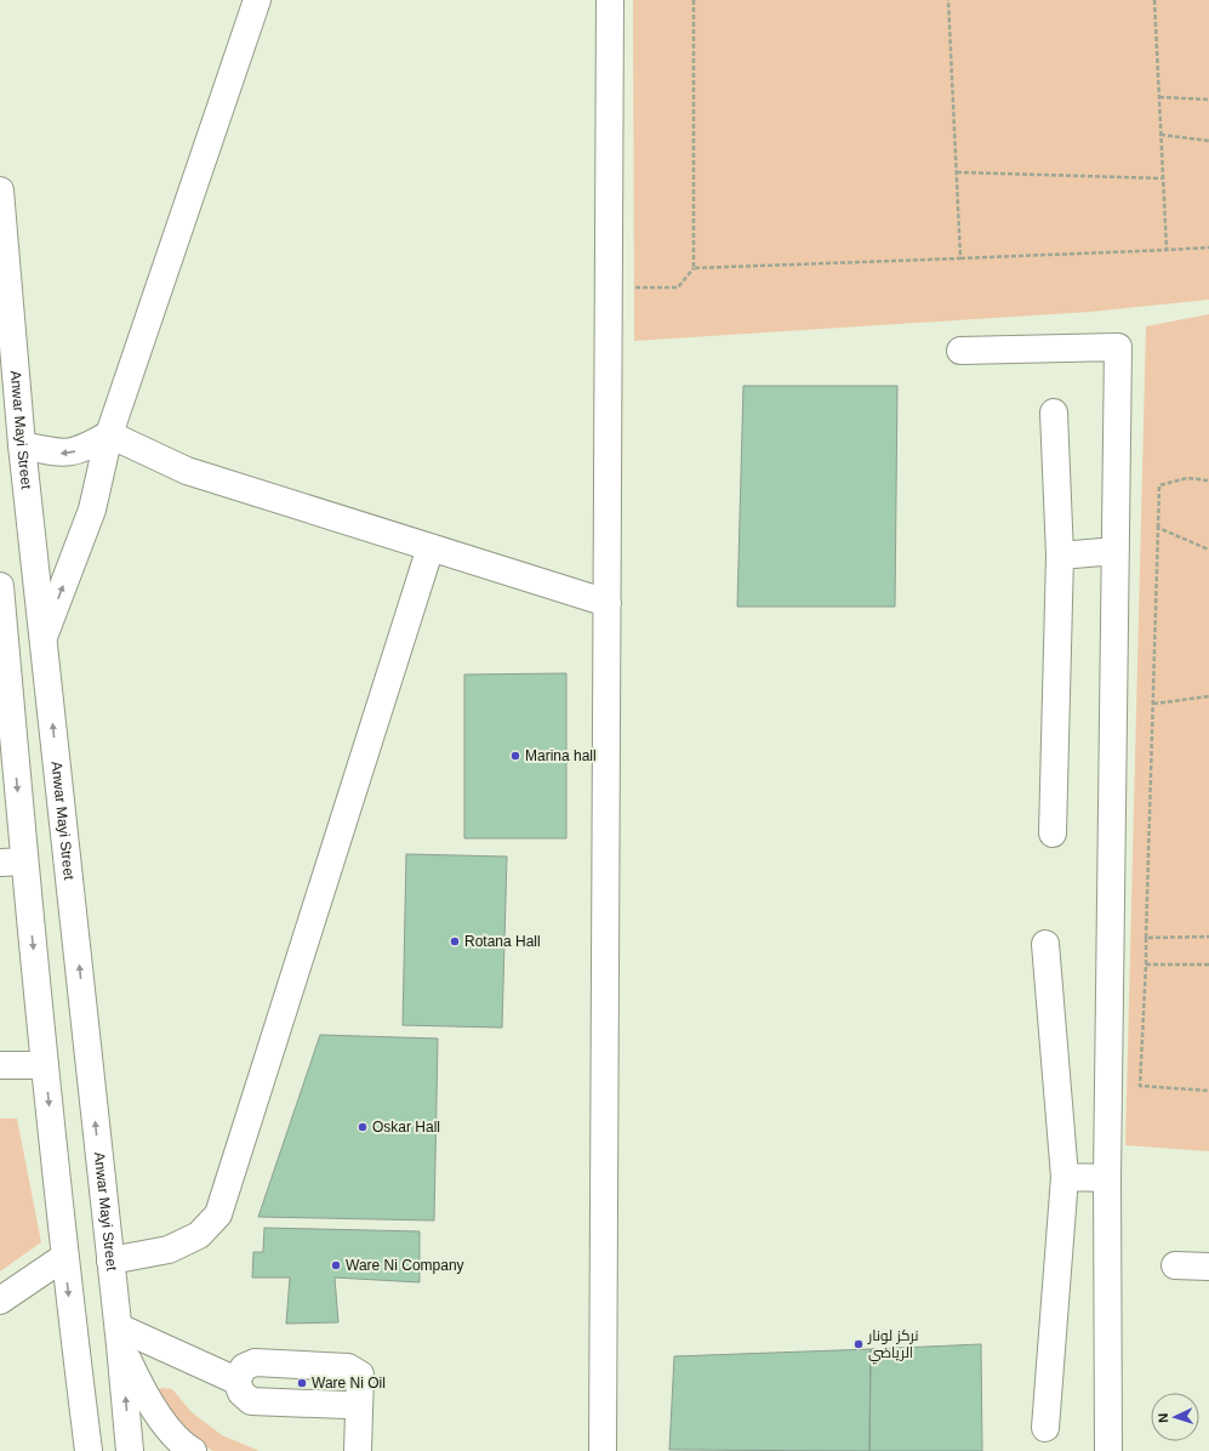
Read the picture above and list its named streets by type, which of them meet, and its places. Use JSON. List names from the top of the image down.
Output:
{
  "streets": {
    "street": ["Anwar Mayi Street"]
  },
  "places": [
    "Marina hall",
    "Rotana Hall",
    "Oskar Hall",
    "Ware Ni Company",
    "نركز لونار الرياضي",
    "Ware Ni Oil"
  ],
  "north": "left"
}
